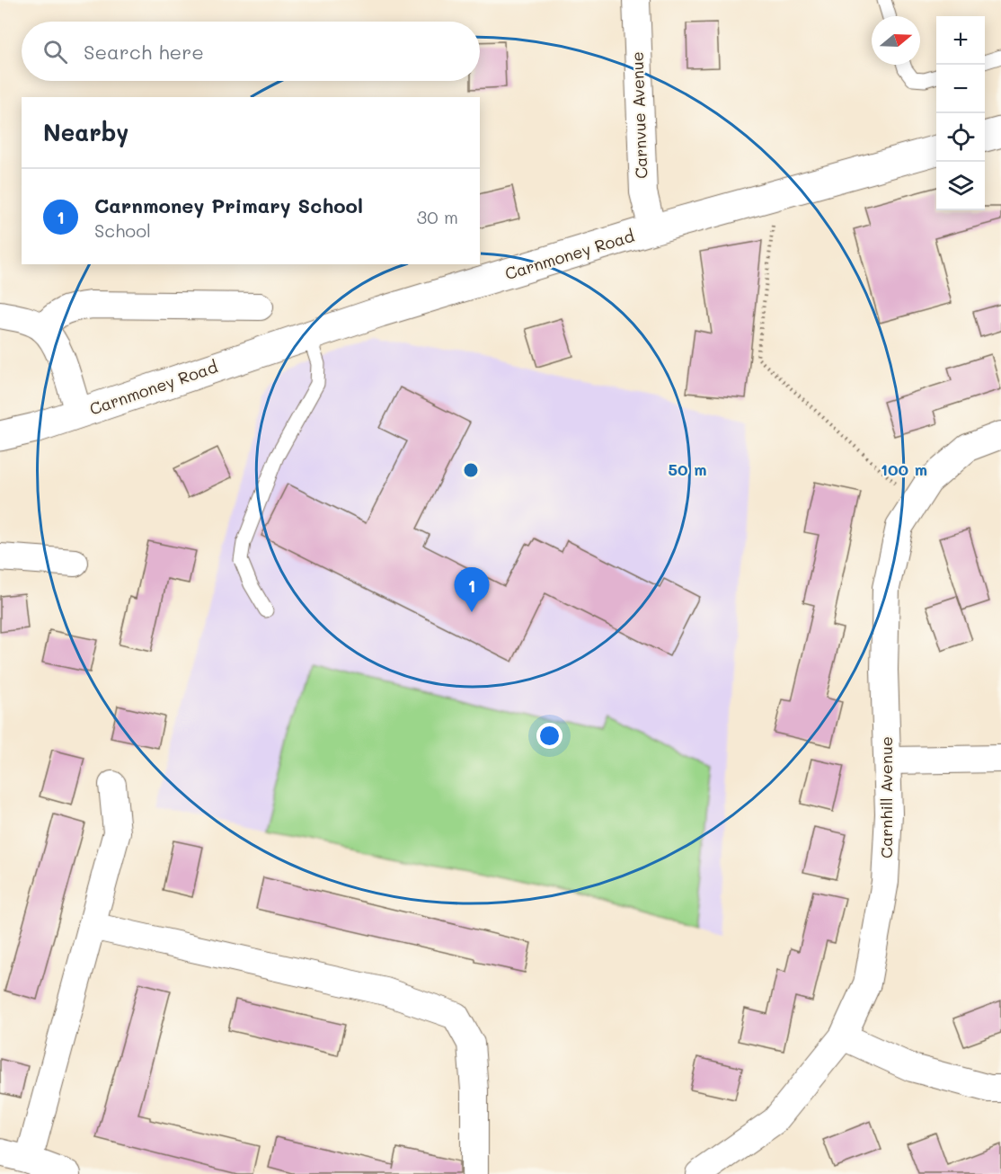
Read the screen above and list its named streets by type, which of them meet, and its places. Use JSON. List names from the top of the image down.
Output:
{
  "streets": {
    "street": ["Carnvue Avenue", "Carnmoney Road", "Carnhill Avenue"]
  },
  "crossings": [
    ["Carnvue Avenue", "Carnmoney Road"]
  ],
  "north": "right",
  "page": {
    "map_buttons": ["+", "−"],
    "search": "Search here",
    "heading": "Nearby",
    "list": [
      {
        "mark": "1",
        "name": "Carnmoney Primary School",
        "note": "School",
        "value": "30 m"
      }
    ],
    "pins": "1"
  },
  "rings": ["50 m", "100 m"]
}
